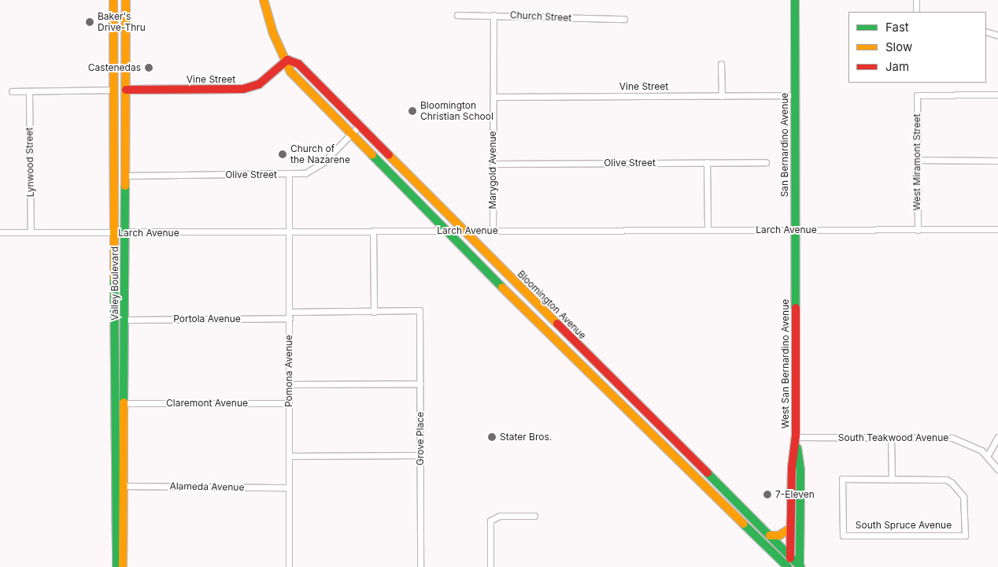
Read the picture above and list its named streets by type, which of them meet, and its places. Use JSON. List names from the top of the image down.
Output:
{
  "streets": {
    "main road": [
      "Vine Street",
      "San Bernardino Avenue",
      "Valley Boulevard",
      "Bloomington Avenue",
      "West San Bernardino Avenue"
    ],
    "street": [
      "Church Street",
      "Lynwood Street",
      "West Miramont Street",
      "Olive Street",
      "Marygold Avenue",
      "Larch Avenue",
      "Portola Avenue",
      "Pomona Avenue",
      "Claremont Avenue",
      "South Teakwood Avenue",
      "Grove Place",
      "Alameda Avenue",
      "South Spruce Avenue"
    ]
  },
  "crossings": [
    ["Church Street", "Marygold Avenue"],
    ["Vine Street", "San Bernardino Avenue"],
    ["Vine Street", "Marygold Avenue"],
    ["Vine Street", "Valley Boulevard"],
    ["Vine Street", "Bloomington Avenue"],
    ["San Bernardino Avenue", "Larch Avenue"],
    ["San Bernardino Avenue", "West San Bernardino Avenue"],
    ["Lynwood Street", "Larch Avenue"],
    ["West Miramont Street", "Larch Avenue"],
    ["Olive Street", "Marygold Avenue"],
    ["Olive Street", "Valley Boulevard"],
    ["Olive Street", "Bloomington Avenue"],
    ["Olive Street", "Pomona Avenue"],
    ["Marygold Avenue", "Larch Avenue"],
    ["Larch Avenue", "Valley Boulevard"],
    ["Larch Avenue", "Bloomington Avenue"],
    ["Larch Avenue", "Pomona Avenue"],
    ["Valley Boulevard", "Portola Avenue"],
    ["Valley Boulevard", "Claremont Avenue"],
    ["Valley Boulevard", "Alameda Avenue"],
    ["Bloomington Avenue", "West San Bernardino Avenue"],
    ["Portola Avenue", "Pomona Avenue"],
    ["West San Bernardino Avenue", "South Teakwood Avenue"],
    ["Pomona Avenue", "Claremont Avenue"],
    ["Pomona Avenue", "Alameda Avenue"]
  ],
  "places": [
    "Baker's Drive-Thru",
    "Castenedas",
    "Bloomington Christian School",
    "Church of the Nazarene",
    "Stater Bros.",
    "7-Eleven"
  ],
  "legend": ["Fast", "Slow", "Jam"]
}
